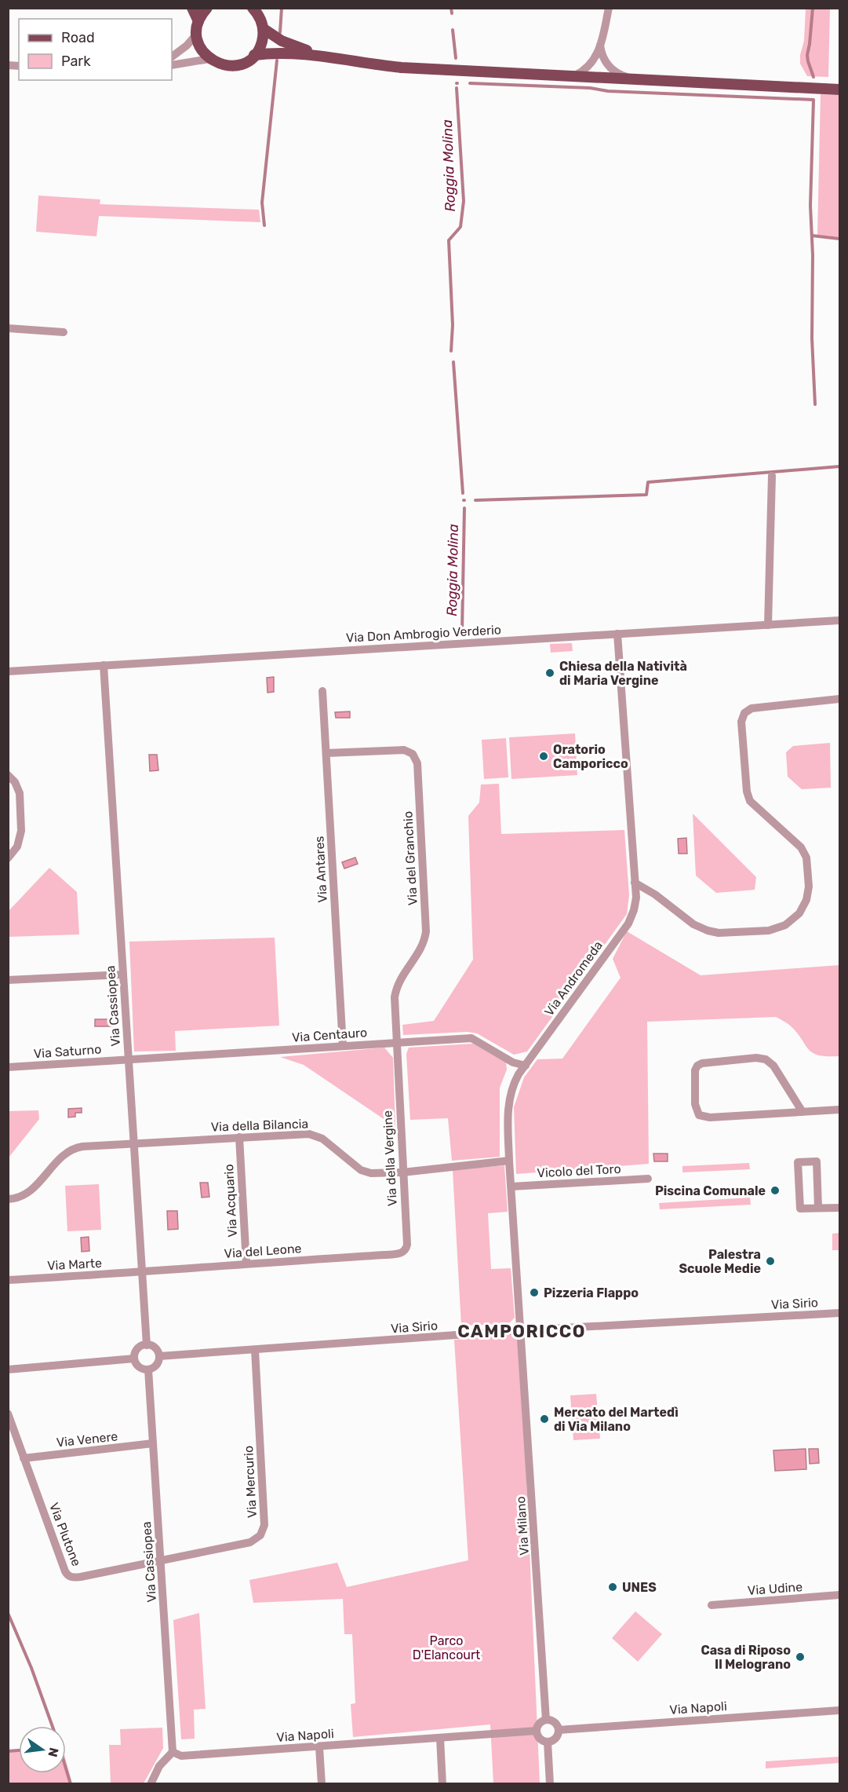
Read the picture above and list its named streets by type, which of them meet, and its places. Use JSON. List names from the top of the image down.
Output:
{
  "streets": {
    "street": [
      "Via Don Ambrogio Verderio",
      "Via del Granchio",
      "Via Antares",
      "Via Andromeda",
      "Via Cassiopea",
      "Via Centauro",
      "Via Saturno",
      "Via della Bilancia",
      "Via della Vergine",
      "Vicolo del Toro",
      "Via Acquario",
      "Via del Leone",
      "Via Marte",
      "Via Sirio",
      "Via Venere",
      "Via Mercurio",
      "Via Milano",
      "Via Plutone",
      "Via Udine",
      "Via Napoli"
    ]
  },
  "crossings": [
    ["Via Don Ambrogio Verderio", "Via Andromeda"],
    ["Via Don Ambrogio Verderio", "Via Cassiopea"],
    ["Via del Granchio", "Via Antares"],
    ["Via del Granchio", "Via Centauro"],
    ["Via del Granchio", "Via della Vergine"],
    ["Via Antares", "Via Centauro"],
    ["Via Andromeda", "Via Centauro"],
    ["Via Andromeda", "Via della Bilancia"],
    ["Via Andromeda", "Vicolo del Toro"],
    ["Via Andromeda", "Via Sirio"],
    ["Via Andromeda", "Via Milano"],
    ["Via Cassiopea", "Via Centauro"],
    ["Via Cassiopea", "Via Saturno"],
    ["Via Cassiopea", "Via della Bilancia"],
    ["Via Cassiopea", "Via del Leone"],
    ["Via Cassiopea", "Via Marte"],
    ["Via Cassiopea", "Via Sirio"],
    ["Via Cassiopea", "Via Venere"],
    ["Via Cassiopea", "Via Mercurio"],
    ["Via Cassiopea", "Via Plutone"],
    ["Via Cassiopea", "Via Napoli"],
    ["Via Centauro", "Via Saturno"],
    ["Via Centauro", "Via della Vergine"],
    ["Via della Bilancia", "Via della Vergine"],
    ["Via della Bilancia", "Via Acquario"],
    ["Via della Vergine", "Via del Leone"],
    ["Via Acquario", "Via del Leone"],
    ["Via del Leone", "Via Marte"],
    ["Via Sirio", "Via Mercurio"],
    ["Via Sirio", "Via Milano"],
    ["Via Venere", "Via Plutone"],
    ["Via Mercurio", "Via Plutone"],
    ["Via Milano", "Via Napoli"]
  ],
  "districts": ["CAMPORICCO"],
  "water": ["Roggia Molina"],
  "parks": ["Parco D'Elancourt"],
  "places": [
    "Chiesa della Natività di Maria Vergine",
    "Oratorio Camporicco",
    "Piscina Comunale",
    "Palestra Scuole Medie",
    "Pizzeria Flappo",
    "Mercato del Martedì di Via Milano",
    "UNES",
    "Casa di Riposo Il Melograno"
  ],
  "legend": ["Road", "Park"],
  "north": "right"
}
